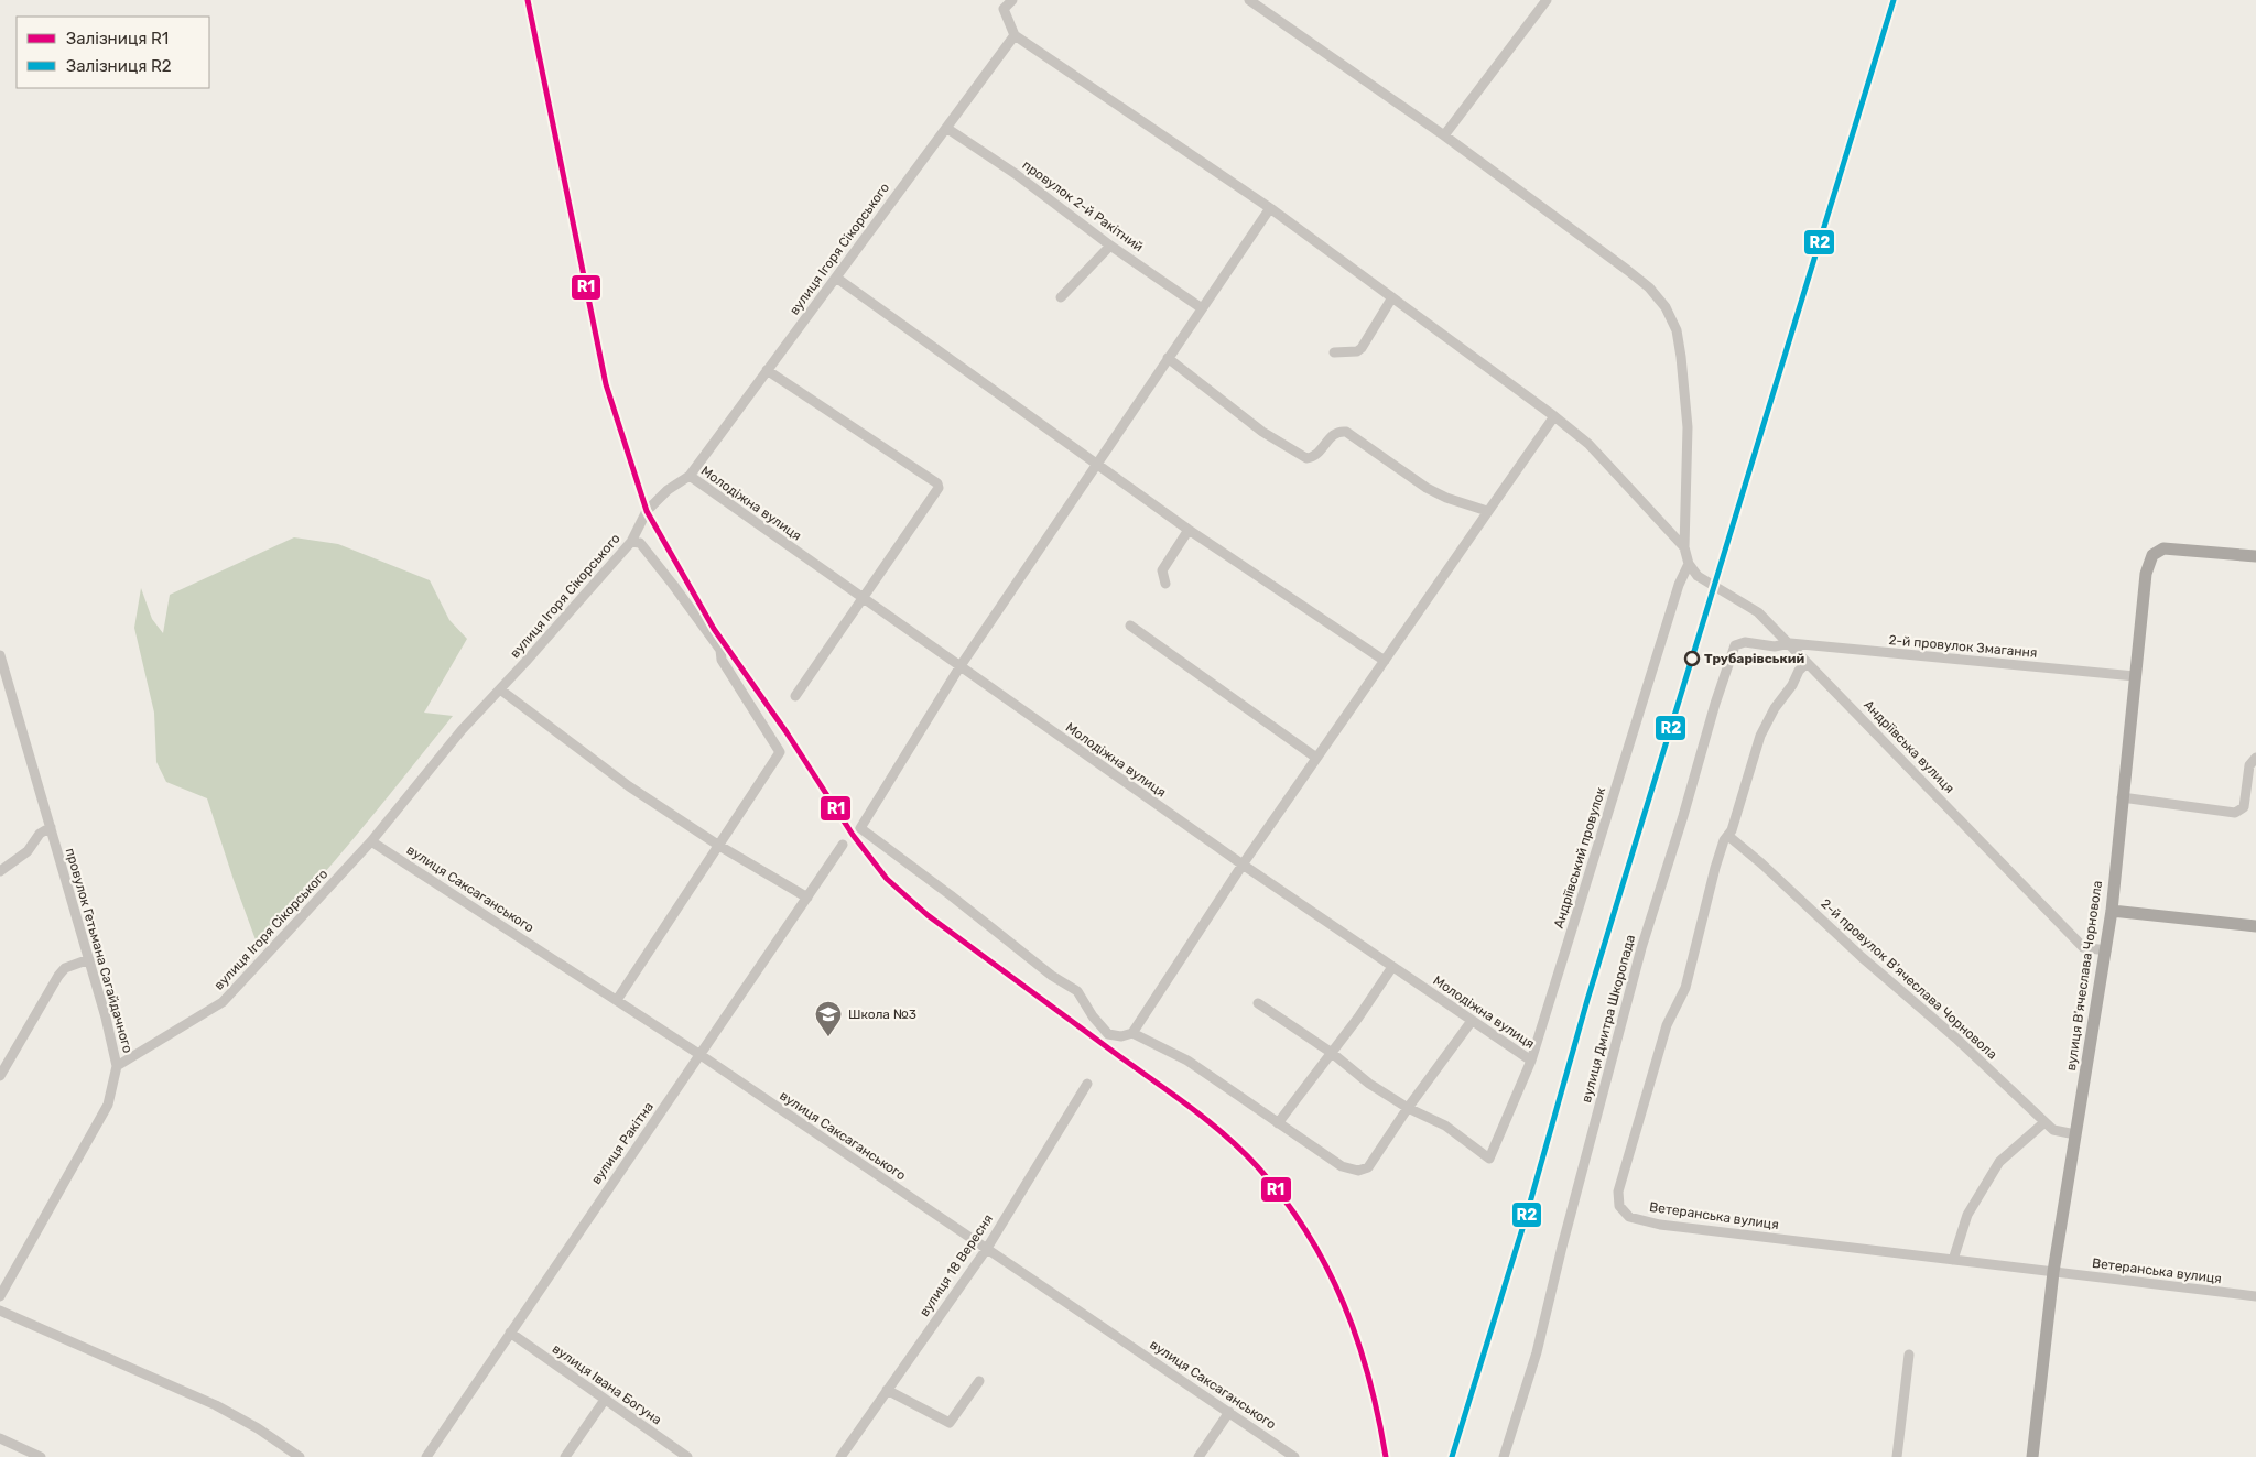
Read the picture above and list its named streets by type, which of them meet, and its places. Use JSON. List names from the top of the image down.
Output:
{
  "streets": {
    "main road": ["вулиця В'ячеслава Чорновола"],
    "street": [
      "провулок 2-й Ракітний",
      "вулиця Ігоря Сікорського",
      "Молодіжна вулиця",
      "2-й провулок Змагання",
      "Андріївська вулиця",
      "Андріївський провулок",
      "вулиця Саксаганського",
      "провулок Гетьмана Сагайдачного",
      "2-й провулок В'ячеслава Чорновола",
      "вулиця Дмитра Шкоропада",
      "вулиця Ракітна",
      "Ветеранська вулиця",
      "вулиця 18 Вересня",
      "вулиця Івана Богуна"
    ]
  },
  "crossings": [
    ["провулок 2-й Ракітний", "вулиця Ігоря Сікорського"],
    ["вулиця Ігоря Сікорського", "Молодіжна вулиця"],
    ["вулиця Ігоря Сікорського", "вулиця Саксаганського"],
    ["вулиця Ігоря Сікорського", "провулок Гетьмана Сагайдачного"],
    ["Молодіжна вулиця", "Андріївський провулок"],
    ["2-й провулок Змагання", "Андріївська вулиця"],
    ["2-й провулок Змагання", "вулиця В'ячеслава Чорновола"],
    ["2-й провулок Змагання", "вулиця Дмитра Шкоропада"],
    ["Андріївська вулиця", "Андріївський провулок"],
    ["Андріївська вулиця", "вулиця В'ячеслава Чорновола"],
    ["Андріївська вулиця", "вулиця Дмитра Шкоропада"],
    ["Андріївська вулиця", "Ветеранська вулиця"],
    ["вулиця Саксаганського", "вулиця Ракітна"],
    ["вулиця Саксаганського", "вулиця 18 Вересня"],
    ["вулиця В'ячеслава Чорновола", "2-й провулок В'ячеслава Чорновола"],
    ["вулиця В'ячеслава Чорновола", "Ветеранська вулиця"],
    ["2-й провулок В'ячеслава Чорновола", "Ветеранська вулиця"],
    ["вулиця Ракітна", "вулиця Івана Богуна"]
  ],
  "places": {
    "other": ["Трубарівський"],
    "school or university": ["Школа №3"]
  },
  "lines": ["rail line R1", "rail line R2"],
  "legend": ["Залізниця R1", "Залізниця R2"]
}
